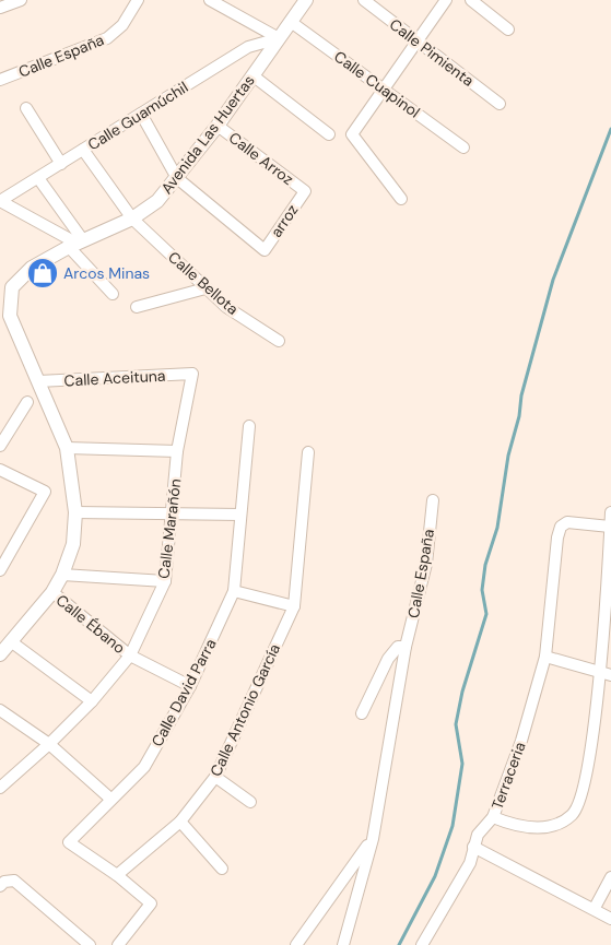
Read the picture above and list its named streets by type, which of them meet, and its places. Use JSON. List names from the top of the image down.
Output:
{
  "streets": {
    "street": [
      "Calle Pimienta",
      "Calle España",
      "Calle Cuapinol",
      "Calle Guamúchil",
      "Avenida Las Huertas",
      "Calle Arroz",
      "arroz",
      "Calle Bellota",
      "Calle Aceituna",
      "Calle Marañón",
      "Calle Ébano",
      "Calle David Parra",
      "Calle Antonio García",
      "Terraceria"
    ]
  },
  "crossings": [
    ["Calle Cuapinol", "Avenida Las Huertas"],
    ["Calle Guamúchil", "Avenida Las Huertas"],
    ["Calle Guamúchil", "Calle Bellota"],
    ["Avenida Las Huertas", "Calle Arroz"],
    ["Avenida Las Huertas", "arroz"],
    ["Avenida Las Huertas", "Calle Bellota"],
    ["Avenida Las Huertas", "Calle Aceituna"],
    ["Avenida Las Huertas", "Calle Ébano"],
    ["Calle Arroz", "arroz"],
    ["Calle Aceituna", "Calle Marañón"],
    ["Calle Marañón", "Calle Ébano"],
    ["Calle Ébano", "Calle David Parra"],
    ["Calle David Parra", "Calle Antonio García"]
  ],
  "places": {
    "shop": ["Arcos Minas"]
  }
}
